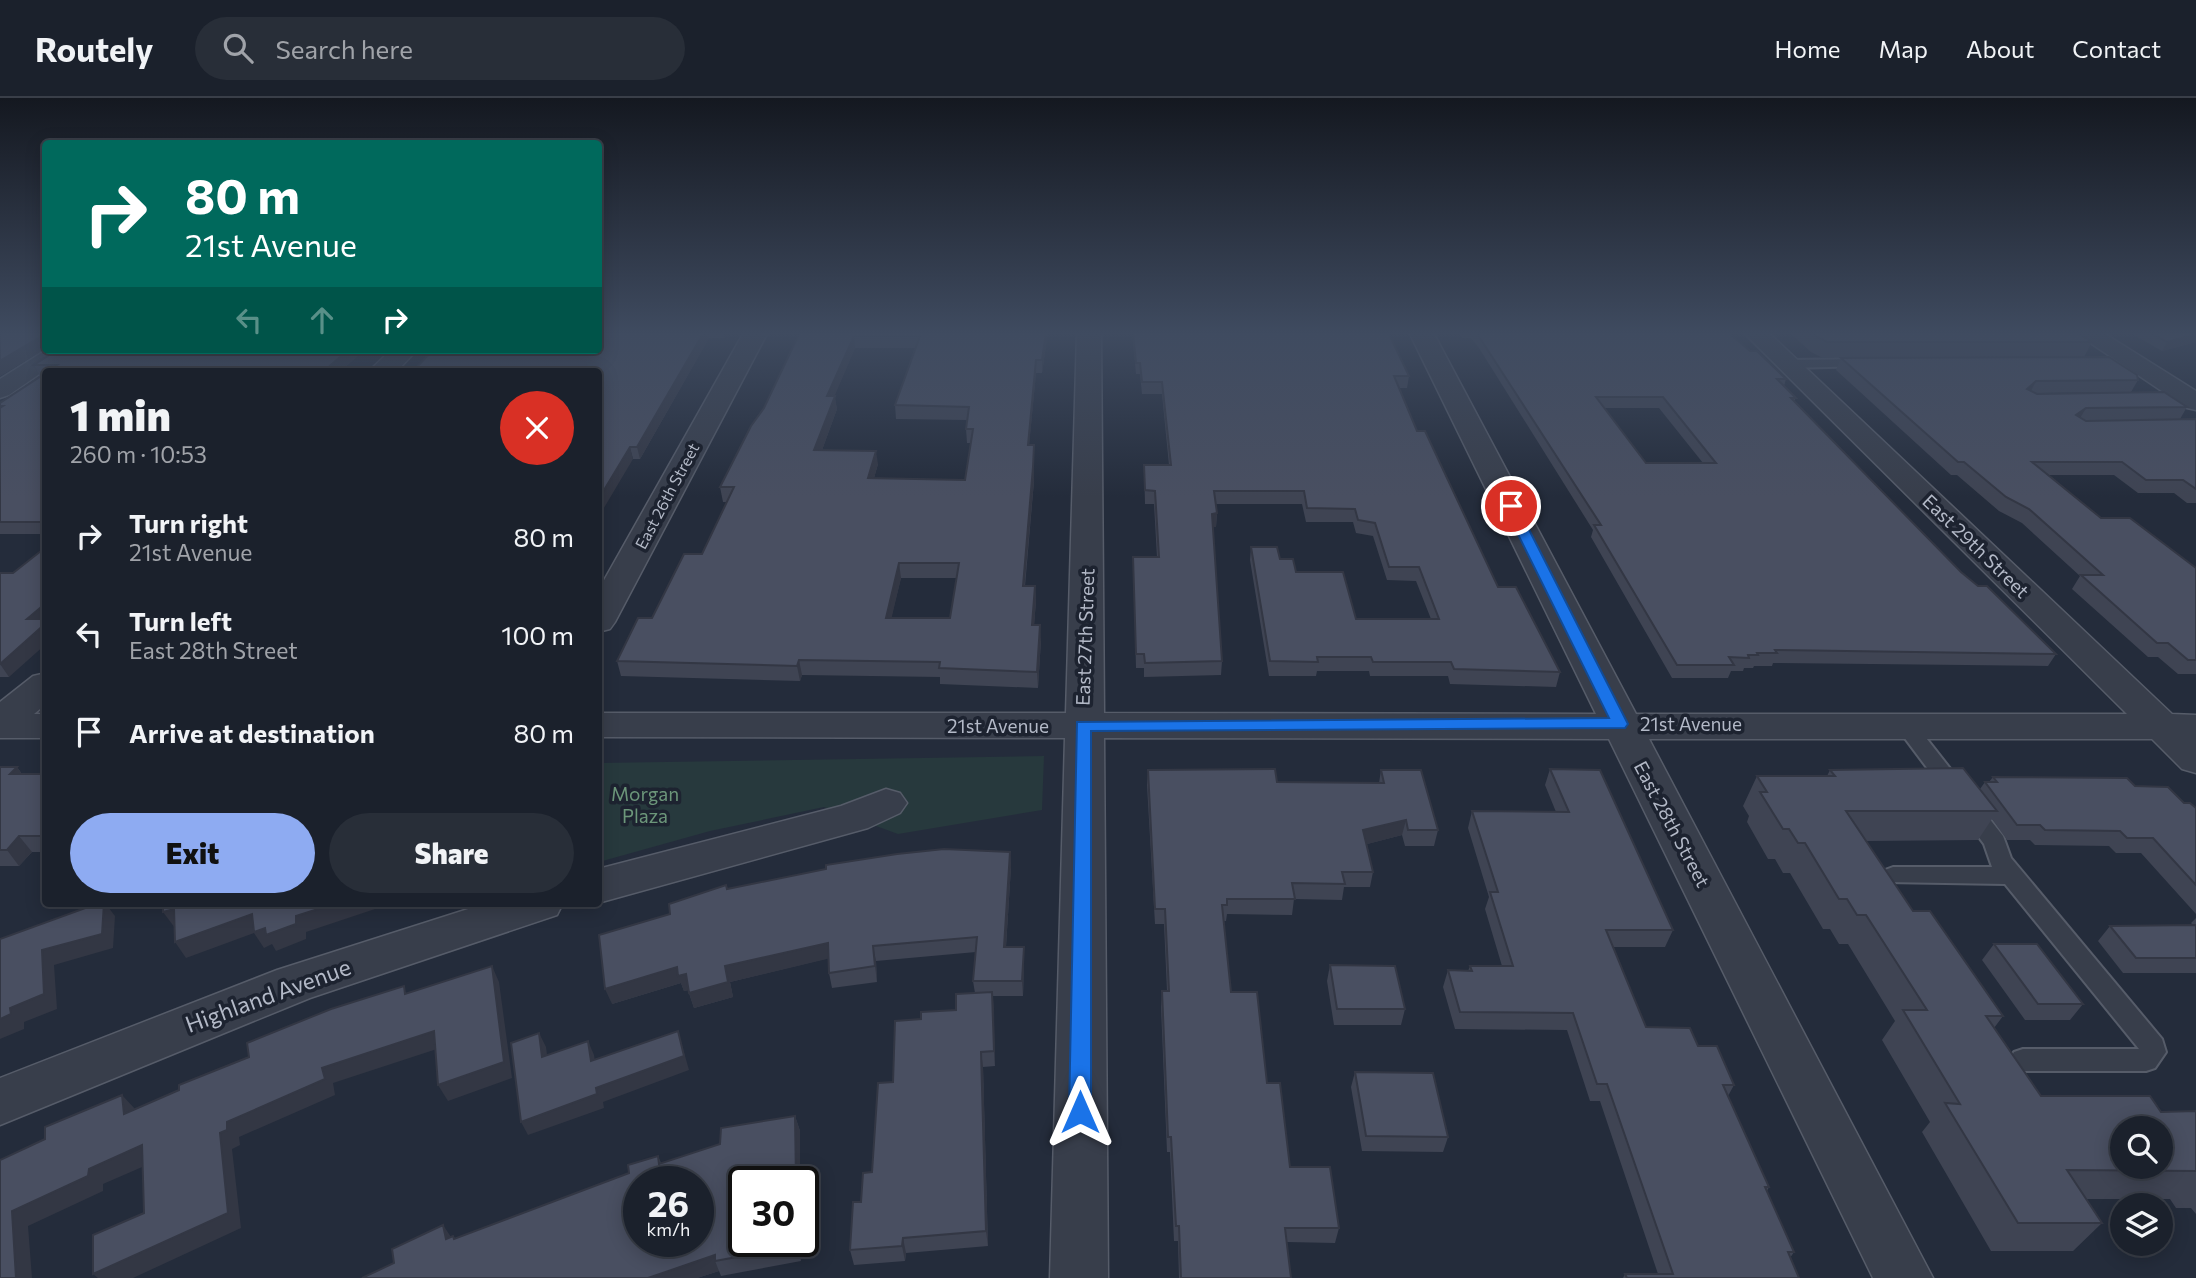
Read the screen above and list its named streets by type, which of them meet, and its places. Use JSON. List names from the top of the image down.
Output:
{
  "streets": {
    "street": [
      "East 26th Street",
      "East 29th Street",
      "East 27th Street",
      "21st Avenue",
      "East 28th Street",
      "Highland Avenue"
    ]
  },
  "crossings": [
    ["East 29th Street", "21st Avenue"],
    ["East 27th Street", "21st Avenue"],
    ["21st Avenue", "East 28th Street"]
  ],
  "parks": ["Morgan Plaza"],
  "page": {
    "header": "Routely",
    "search": "Search here",
    "nav": [
      "Home",
      "Map",
      "About",
      "Contact"
    ],
    "turn": ["80 m", "21st Avenue"],
    "heading": ["1 min", "260 m · 10:53"],
    "list": [
      {
        "name": "Turn right",
        "note": "21st Avenue",
        "value": "80 m"
      },
      {
        "name": "Turn left",
        "note": "East 28th Street",
        "value": "100 m"
      },
      {
        "name": "Arrive at destination",
        "value": "80 m"
      }
    ],
    "buttons": ["Exit", "Share"],
    "speed": "26 km/h",
    "limit": "30"
  }
}
